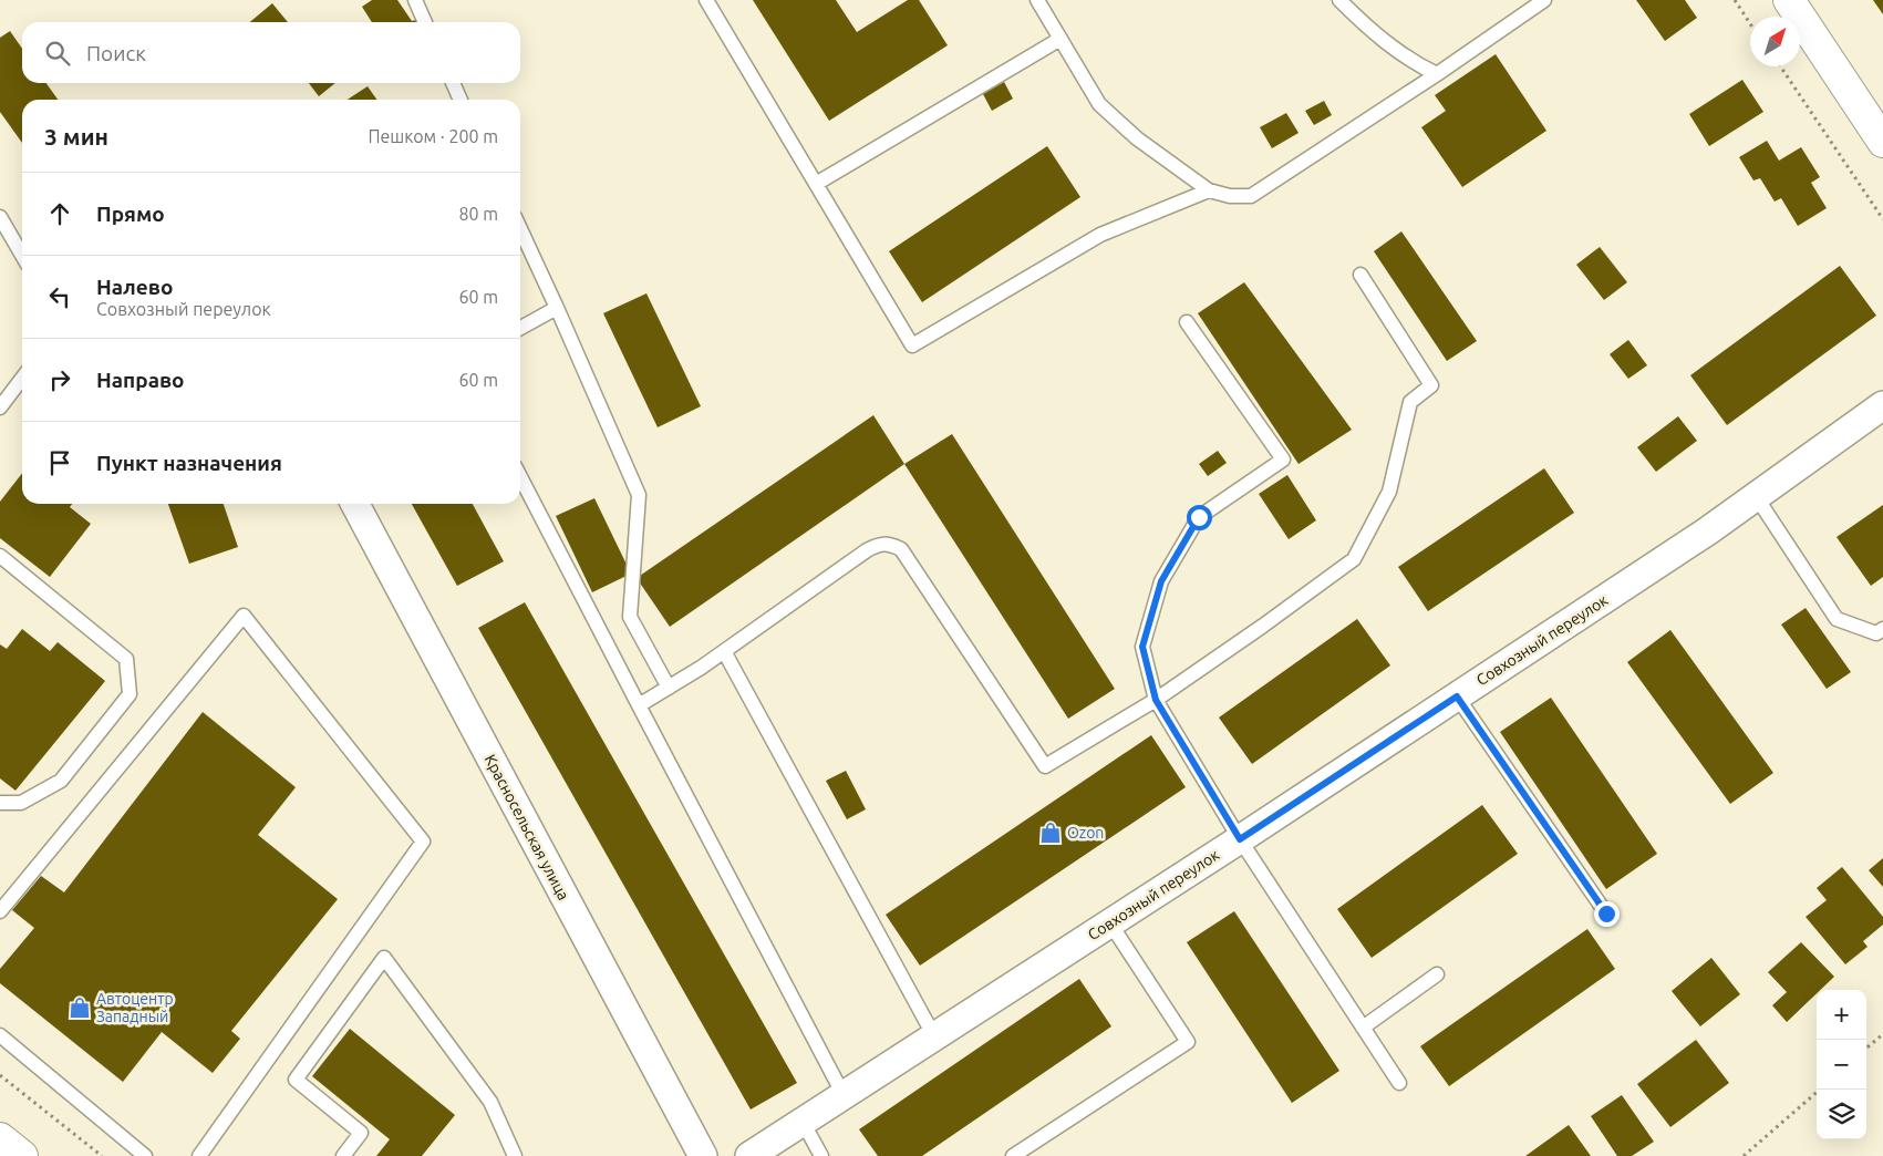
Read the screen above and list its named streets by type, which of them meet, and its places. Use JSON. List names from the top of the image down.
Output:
{
  "streets": {
    "street": ["Совхозный переулок", "Красносельская улица"]
  },
  "places": {
    "shop": ["Ozon", "Автоцентр Западный"]
  },
  "north": "top right",
  "page": {
    "search": "Поиск",
    "heading": ["3 мин", "Пешком · 200 m"],
    "list": [
      ["Прямо", "80 m"],
      ["Налево", "Совхозный переулок", "60 m"],
      ["Направо", "60 m"],
      "Пункт назначения"
    ],
    "map_buttons": ["+", "−"]
  }
}
